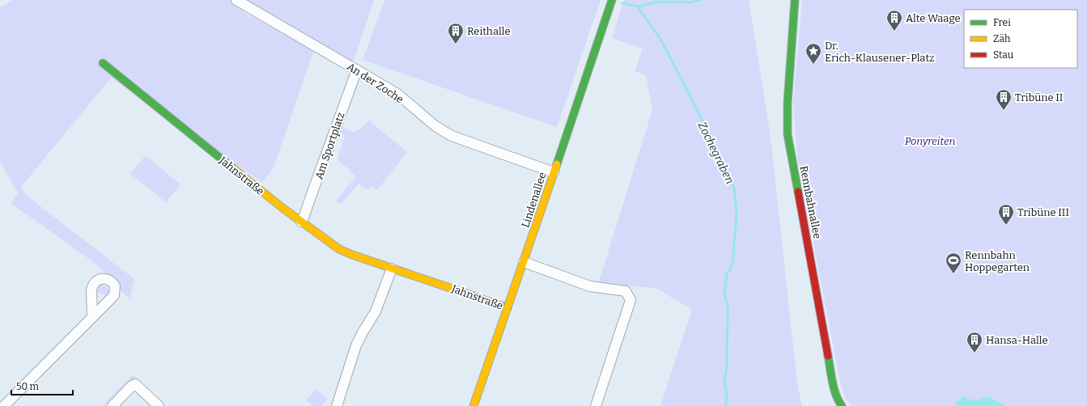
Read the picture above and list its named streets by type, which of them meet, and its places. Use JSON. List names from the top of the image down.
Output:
{
  "streets": {
    "street": [
      "An der Zoche",
      "Am Sportplatz",
      "Jahnstraße",
      "Lindenallee",
      "Rennbahnallee"
    ]
  },
  "crossings": [
    ["An der Zoche", "Am Sportplatz"],
    ["An der Zoche", "Lindenallee"],
    ["Am Sportplatz", "Jahnstraße"],
    ["Jahnstraße", "Lindenallee"]
  ],
  "water": ["Zochegraben"],
  "parks": ["Ponyreiten"],
  "places": {
    "building": [
      "Alte Waage",
      "Reithalle",
      "Tribüne II",
      "Tribüne III",
      "Hansa-Halle"
    ],
    "place": ["Dr. Erich-Klausener-Platz"],
    "sports": ["Rennbahn Hoppegarten"]
  },
  "legend": ["Frei", "Zäh", "Stau"],
  "scale_bar": "50 m"
}
